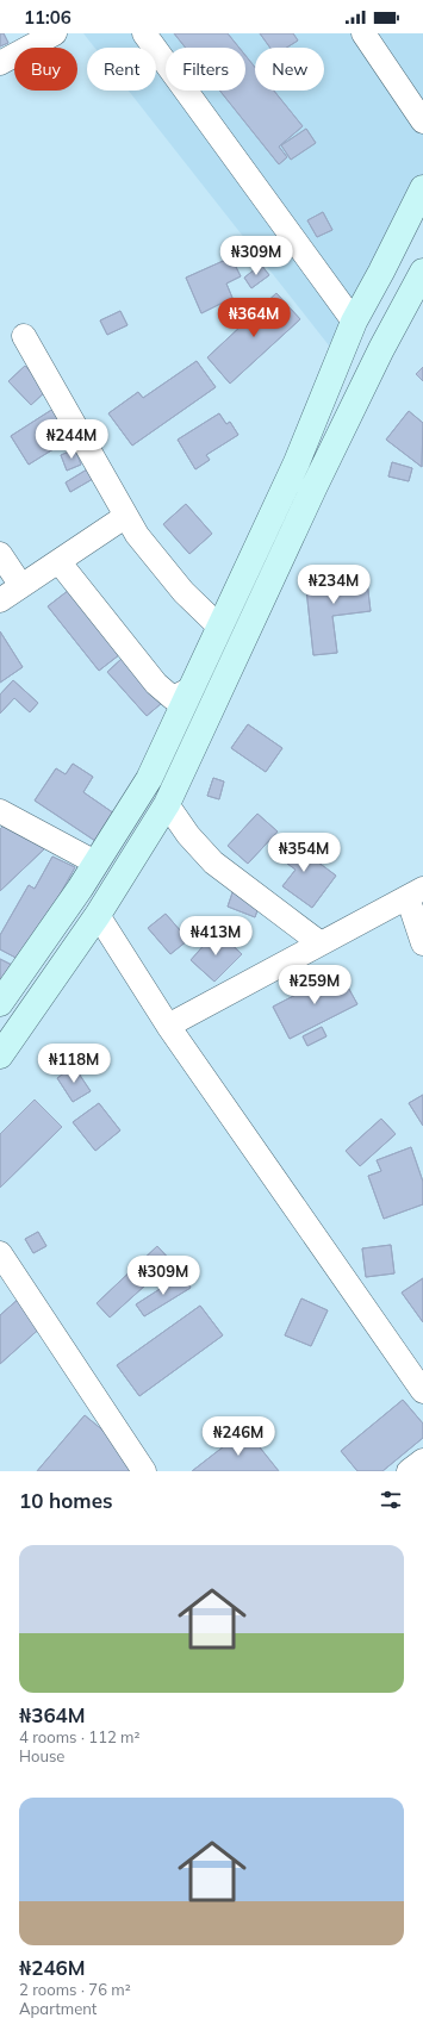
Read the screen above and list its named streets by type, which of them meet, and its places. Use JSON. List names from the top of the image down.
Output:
{
  "page": {
    "status": "11:06",
    "chip": [
      "Buy",
      "Rent",
      "Filters",
      "New"
    ],
    "price": [
      "₦309M",
      "₦364M",
      "₦244M",
      "₦234M",
      "₦354M",
      "₦413M",
      "₦259M",
      "₦118M",
      "₦309M",
      "₦246M"
    ],
    "heading": "10 homes",
    "list": [
      {
        "name": "₦364M",
        "note": "4 rooms · 112 m² · House"
      },
      {
        "name": "₦246M",
        "note": "2 rooms · 76 m² · Apartment"
      }
    ]
  }
}
